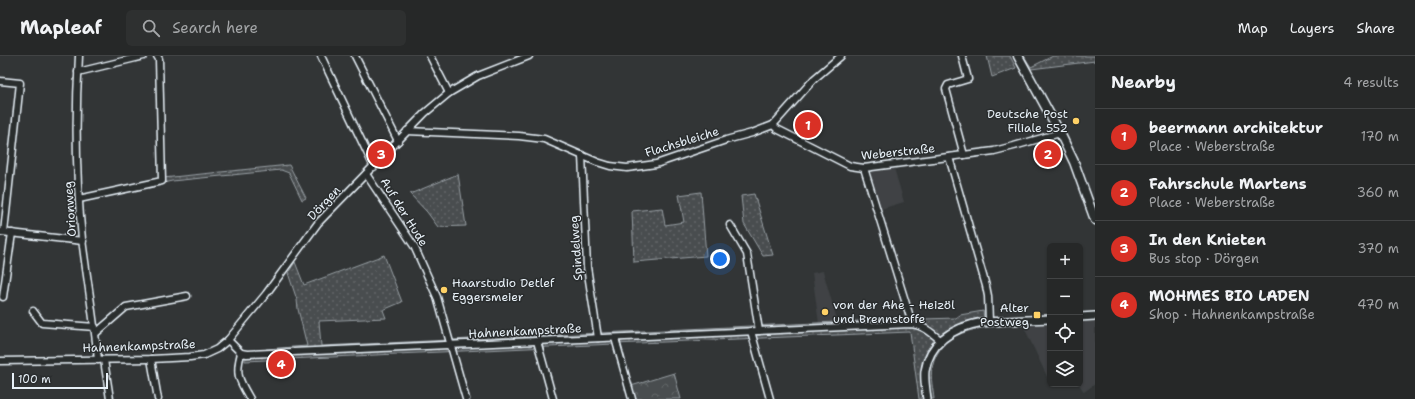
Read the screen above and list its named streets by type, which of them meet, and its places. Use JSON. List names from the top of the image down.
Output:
{
  "streets": {
    "street": [
      "Flachsbleiche",
      "Weberstraße",
      "Dörgen",
      "Orionweg",
      "Auf der Hude",
      "Spindelweg",
      "Hahnenkampstraße"
    ]
  },
  "crossings": [
    ["Flachsbleiche", "Weberstraße"],
    ["Flachsbleiche", "Dörgen"],
    ["Flachsbleiche", "Spindelweg"],
    ["Dörgen", "Auf der Hude"],
    ["Dörgen", "Hahnenkampstraße"],
    ["Orionweg", "Hahnenkampstraße"],
    ["Auf der Hude", "Hahnenkampstraße"],
    ["Spindelweg", "Hahnenkampstraße"]
  ],
  "places": {
    "other": ["Deutsche Post Filiale 552", "Haarstudio Detlef Eggersmeier", "von der Ahe - Heizöl und Brennstoffe"],
    "transit": ["Alter Postweg"]
  },
  "scale_bar": "100 m",
  "page": {
    "header": "Mapleaf",
    "search": "Search here",
    "nav": ["Map", "Layers", "Share"],
    "heading": ["Nearby", "4 results"],
    "list": [
      {
        "mark": "1",
        "name": "beermann architektur",
        "note": "Place · Weberstraße",
        "value": "170 m"
      },
      {
        "mark": "2",
        "name": "Fahrschule Martens",
        "note": "Place · Weberstraße",
        "value": "360 m"
      },
      {
        "mark": "3",
        "name": "In den Knieten",
        "note": "Bus stop · Dörgen",
        "value": "370 m"
      },
      {
        "mark": "4",
        "name": "MOHMES BIO LADEN",
        "note": "Shop · Hahnenkampstraße",
        "value": "470 m"
      }
    ],
    "pins": [
      "1",
      "2",
      "3",
      "4"
    ],
    "map_buttons": ["+", "−"],
    "scale": "100 m"
  }
}
